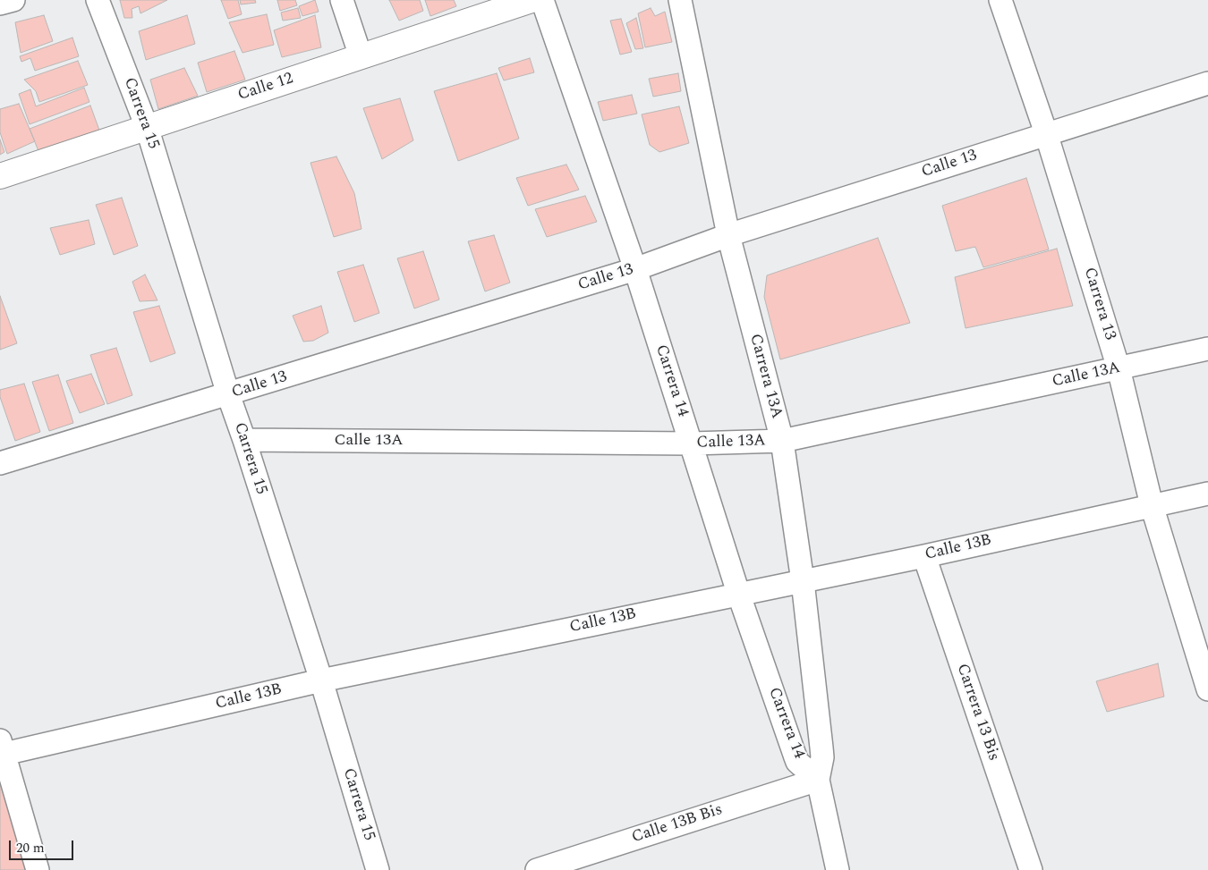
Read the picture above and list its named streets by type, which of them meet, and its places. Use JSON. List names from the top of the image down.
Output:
{
  "streets": {
    "street": [
      "Calle 12",
      "Carrera 15",
      "Calle 13",
      "Carrera 13",
      "Calle 13A",
      "Carrera 13A",
      "Carrera 14",
      "Calle 13B",
      "Carrera 13 Bis",
      "Calle 13B Bis"
    ]
  },
  "crossings": [
    ["Calle 12", "Carrera 15"],
    ["Carrera 15", "Calle 13"],
    ["Carrera 15", "Calle 13A"],
    ["Carrera 15", "Calle 13B"],
    ["Calle 13", "Carrera 13"],
    ["Calle 13", "Carrera 13A"],
    ["Calle 13", "Carrera 14"],
    ["Carrera 13", "Calle 13A"],
    ["Carrera 13", "Calle 13B"],
    ["Calle 13A", "Carrera 13A"],
    ["Calle 13A", "Carrera 14"],
    ["Carrera 13A", "Carrera 14"],
    ["Carrera 13A", "Calle 13B"],
    ["Carrera 14", "Calle 13B"],
    ["Carrera 14", "Calle 13B Bis"],
    ["Calle 13B", "Carrera 13 Bis"]
  ],
  "scale_bar": "20 m"
}
